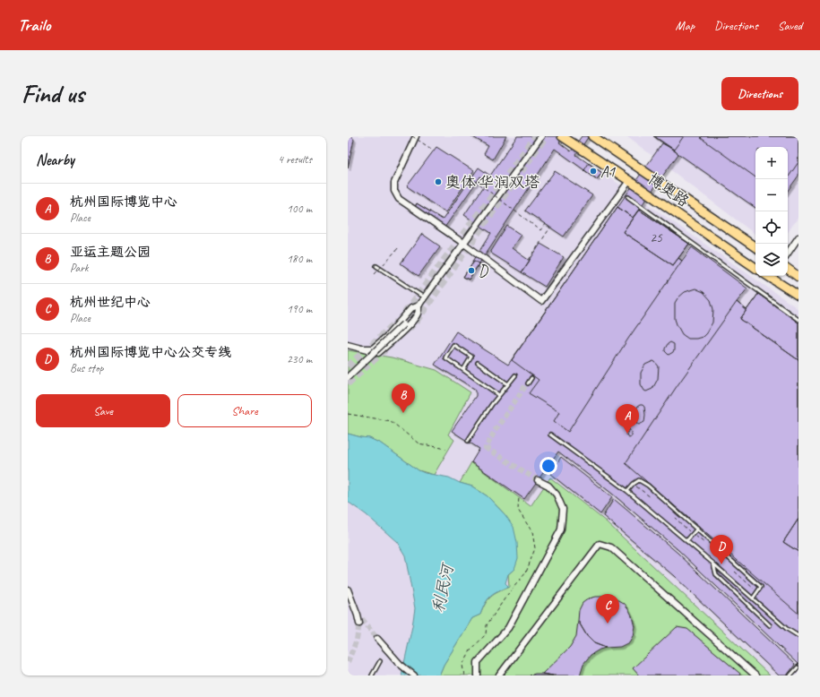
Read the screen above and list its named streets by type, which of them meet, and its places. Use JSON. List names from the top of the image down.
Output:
{
  "streets": {
    "main road": ["博奥路"]
  },
  "water": ["利民河"],
  "places": ["A1", "奥体·华润双塔", "D"],
  "house_numbers": ["25"],
  "page": {
    "header": "Trailo",
    "nav": ["Map", "Directions", "Saved"],
    "buttons": [
      "Directions",
      ["Save", "Share"]
    ],
    "title": "Find us",
    "heading": ["Nearby", "4 results"],
    "map_buttons": ["+", "−"],
    "list": [
      {
        "mark": "A",
        "name": "杭州国际博览中心",
        "note": "Place",
        "value": "100 m"
      },
      {
        "mark": "B",
        "name": "亚运主题公园",
        "note": "Park",
        "value": "180 m"
      },
      {
        "mark": "C",
        "name": "杭州世纪中心",
        "note": "Place",
        "value": "190 m"
      },
      {
        "mark": "D",
        "name": "杭州国际博览中心公交专线",
        "note": "Bus stop",
        "value": "230 m"
      }
    ],
    "pins": [
      "B",
      "A",
      "D",
      "C"
    ]
  }
}
